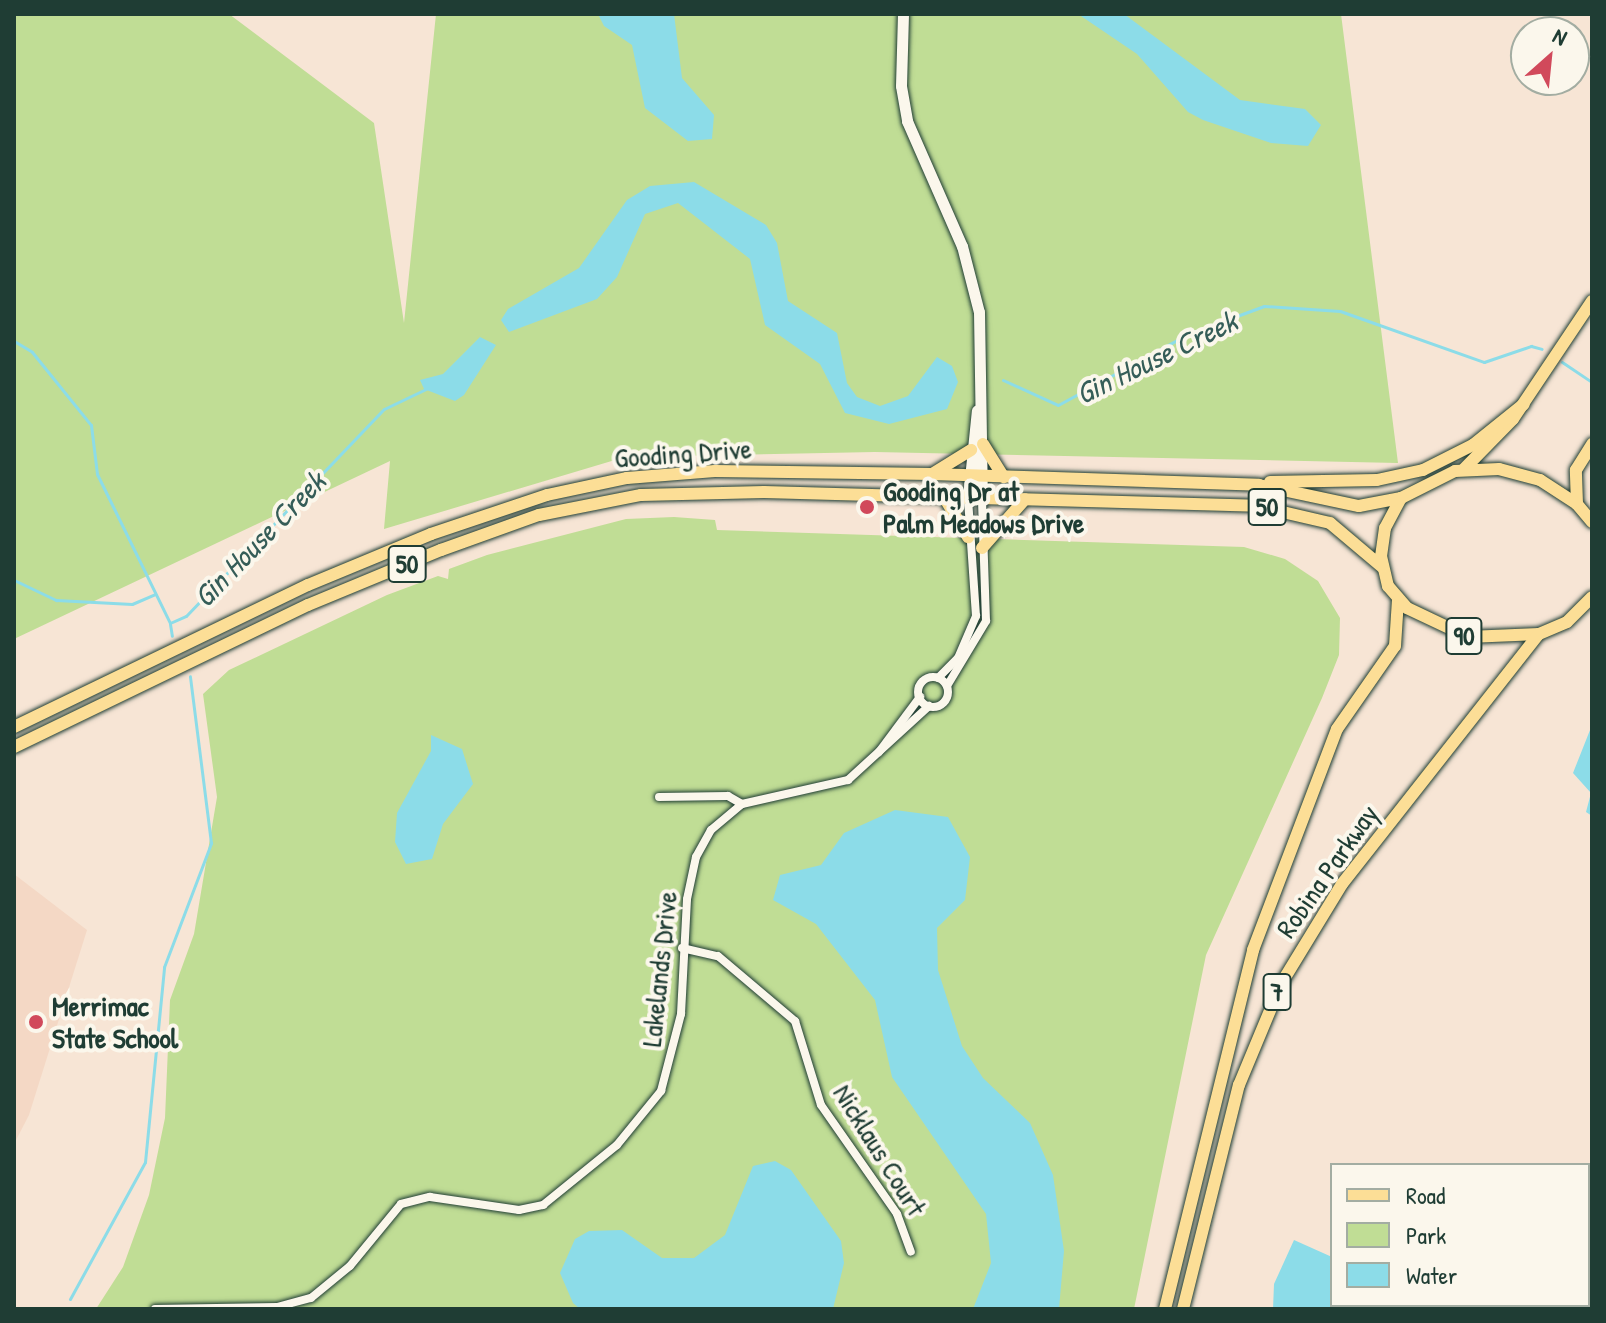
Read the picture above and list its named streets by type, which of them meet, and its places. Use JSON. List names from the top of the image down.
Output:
{
  "streets": {
    "main road": [
      "Gooding Drive",
      "50",
      "90",
      "Robina Parkway",
      "7"
    ],
    "street": ["Lakelands Drive", "Nicklaus Court"]
  },
  "crossings": [
    ["Gooding Drive", "90"],
    ["90", "Robina Parkway"],
    ["Lakelands Drive", "Nicklaus Court"]
  ],
  "water": ["Gin House Creek"],
  "places": ["Gooding Dr at Palm Meadows Drive", "Merrimac State School"],
  "legend": ["Road", "Park", "Water"],
  "north": "top right"
}
